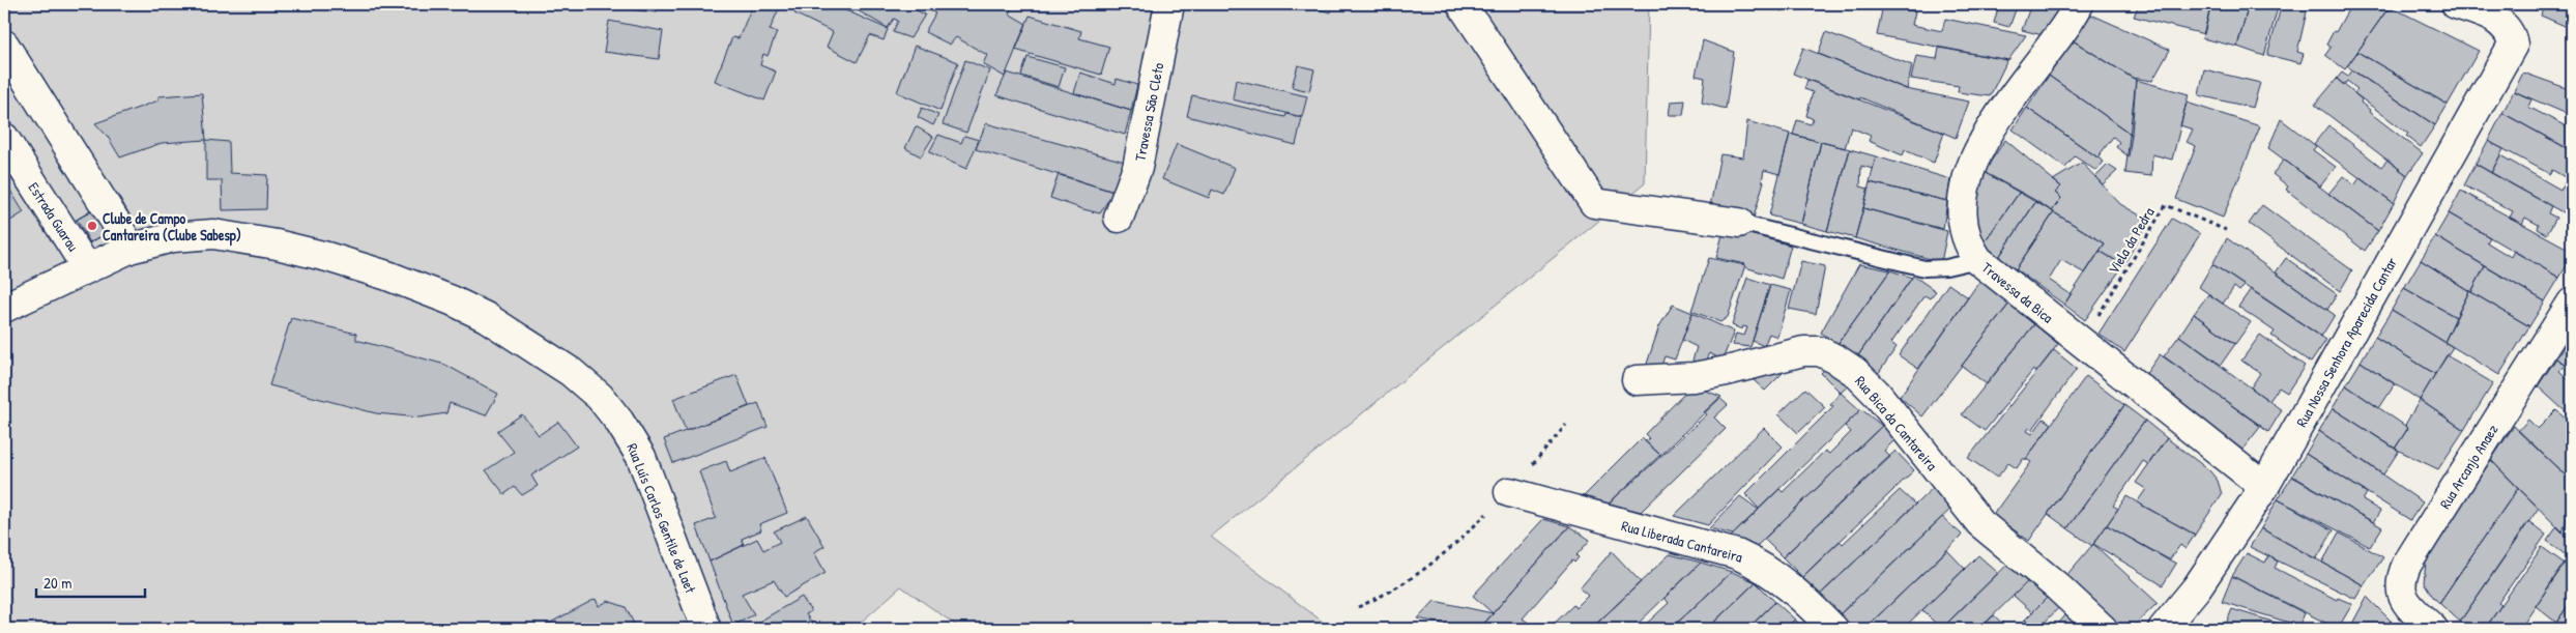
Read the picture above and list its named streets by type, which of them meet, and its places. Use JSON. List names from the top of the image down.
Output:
{
  "streets": {
    "street": [
      "Travessa São Cleto",
      "Estrada Guarau",
      "Travessa da Bica",
      "Rua Nossa Senhora Aparecida Cantar",
      "Rua Bica da Cantareira",
      "Rua Arcanjo Anaez",
      "Rua Luís Carlos Gentile de Laet",
      "Rua Liberada Cantareira"
    ],
    "path": ["Viela da Pedra"]
  },
  "crossings": [
    ["Estrada Guarau", "Rua Luís Carlos Gentile de Laet"],
    ["Viela da Pedra", "Travessa da Bica"],
    ["Travessa da Bica", "Rua Nossa Senhora Aparecida Cantar"]
  ],
  "places": ["Clube de Campo Cantareira (Clube Sabesp)"],
  "scale_bar": "20 m"
}
